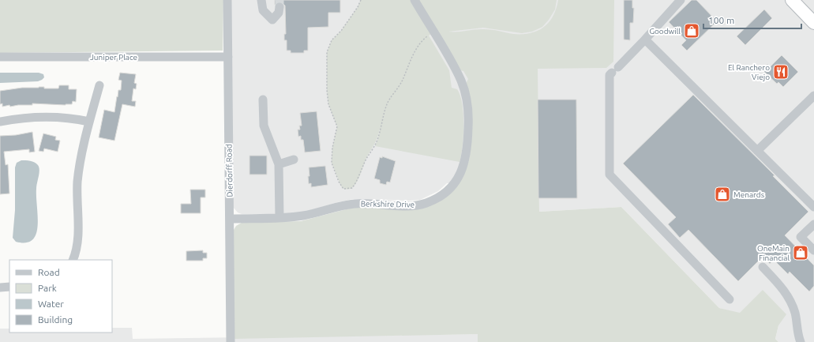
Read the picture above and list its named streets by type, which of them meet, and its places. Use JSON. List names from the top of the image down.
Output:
{
  "streets": {
    "street": ["Juniper Place", "Dierdorff Road", "Berkshire Drive"]
  },
  "crossings": [
    ["Juniper Place", "Dierdorff Road"],
    ["Dierdorff Road", "Berkshire Drive"]
  ],
  "places": {
    "shop": ["Goodwill", "Menards", "OneMain Financial"],
    "restaurant": ["El Ranchero Viejo"]
  },
  "legend": [
    "Road",
    "Park",
    "Water",
    "Building"
  ],
  "scale_bar": "100 m"
}
